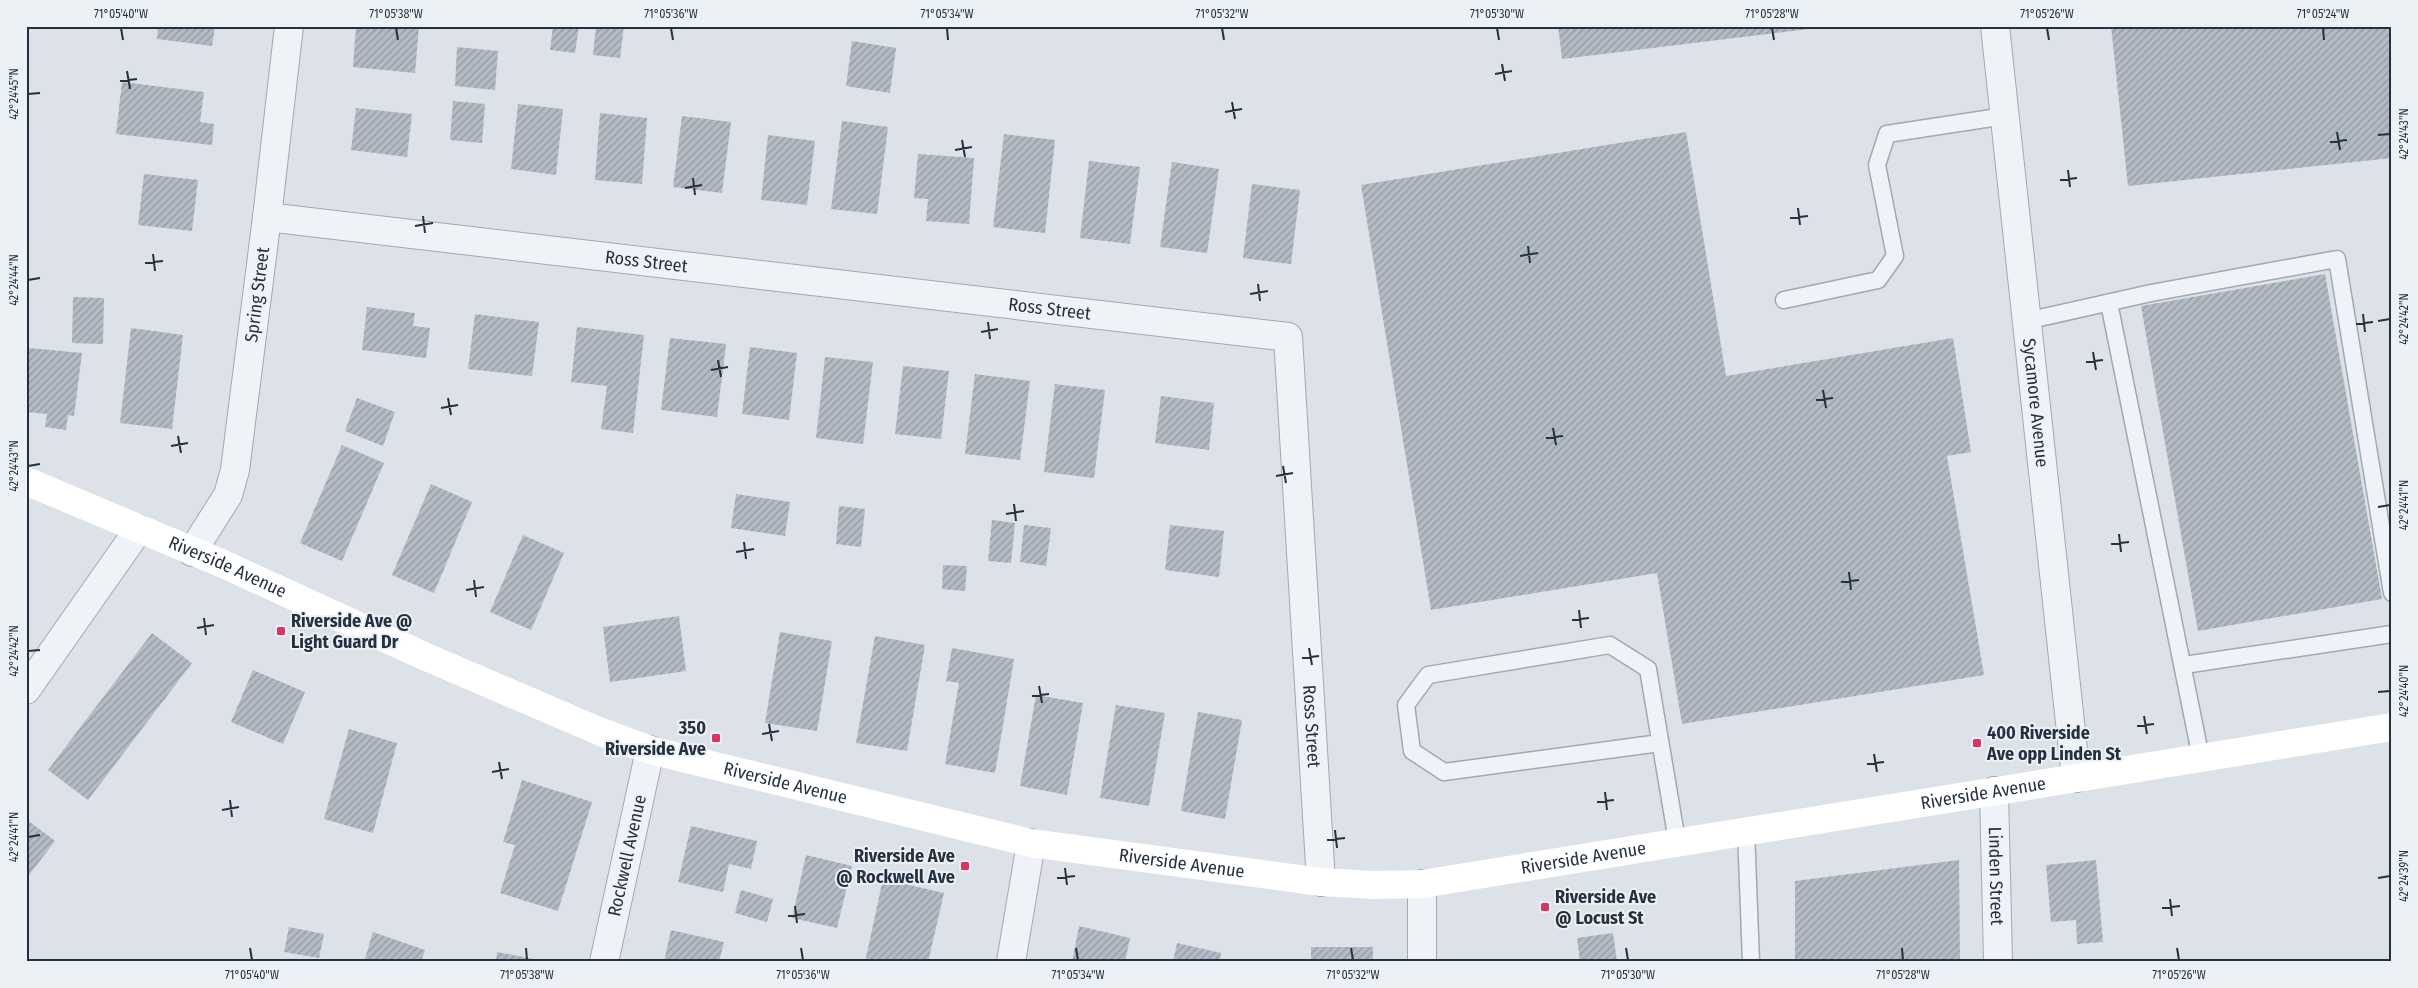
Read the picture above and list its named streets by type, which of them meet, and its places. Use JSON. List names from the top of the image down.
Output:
{
  "streets": {
    "main road": ["Riverside Avenue"],
    "street": [
      "Ross Street",
      "Spring Street",
      "Sycamore Avenue",
      "Rockwell Avenue",
      "Linden Street"
    ]
  },
  "crossings": [
    ["Ross Street", "Spring Street"],
    ["Ross Street", "Riverside Avenue"],
    ["Spring Street", "Riverside Avenue"],
    ["Sycamore Avenue", "Riverside Avenue"],
    ["Riverside Avenue", "Rockwell Avenue"],
    ["Riverside Avenue", "Linden Street"]
  ],
  "places": {
    "transit": [
      "Riverside Ave @ Light Guard Dr",
      "350 Riverside Ave",
      "400 Riverside Ave opp Linden St",
      "Riverside Ave @ Rockwell Ave",
      "Riverside Ave @ Locust St"
    ]
  },
  "coordinates": [
    "71°05'40\"W",
    "71°05'38\"W",
    "71°05'36\"W",
    "71°05'34\"W",
    "71°05'32\"W",
    "71°05'30\"W",
    "71°05'28\"W",
    "71°05'26\"W",
    "71°05'24\"W",
    "42°24'45\"N",
    "42°24'43\"N",
    "42°24'44\"N",
    "42°24'42\"N",
    "42°24'41\"N",
    "42°24'40\"N",
    "42°24'39\"N"
  ]
}
